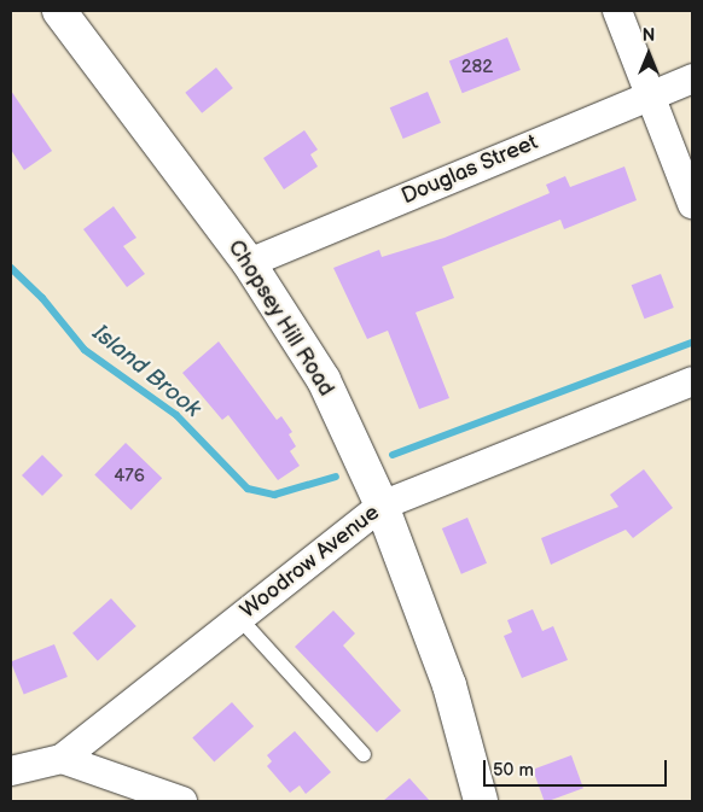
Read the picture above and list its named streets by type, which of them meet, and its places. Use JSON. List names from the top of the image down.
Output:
{
  "streets": {
    "street": ["Douglas Street", "Chopsey Hill Road", "Woodrow Avenue"]
  },
  "crossings": [
    ["Douglas Street", "Chopsey Hill Road"],
    ["Chopsey Hill Road", "Woodrow Avenue"]
  ],
  "water": ["Island Brook"],
  "house_numbers": ["282", "476"],
  "scale_bar": "50 m",
  "north": "top"
}
